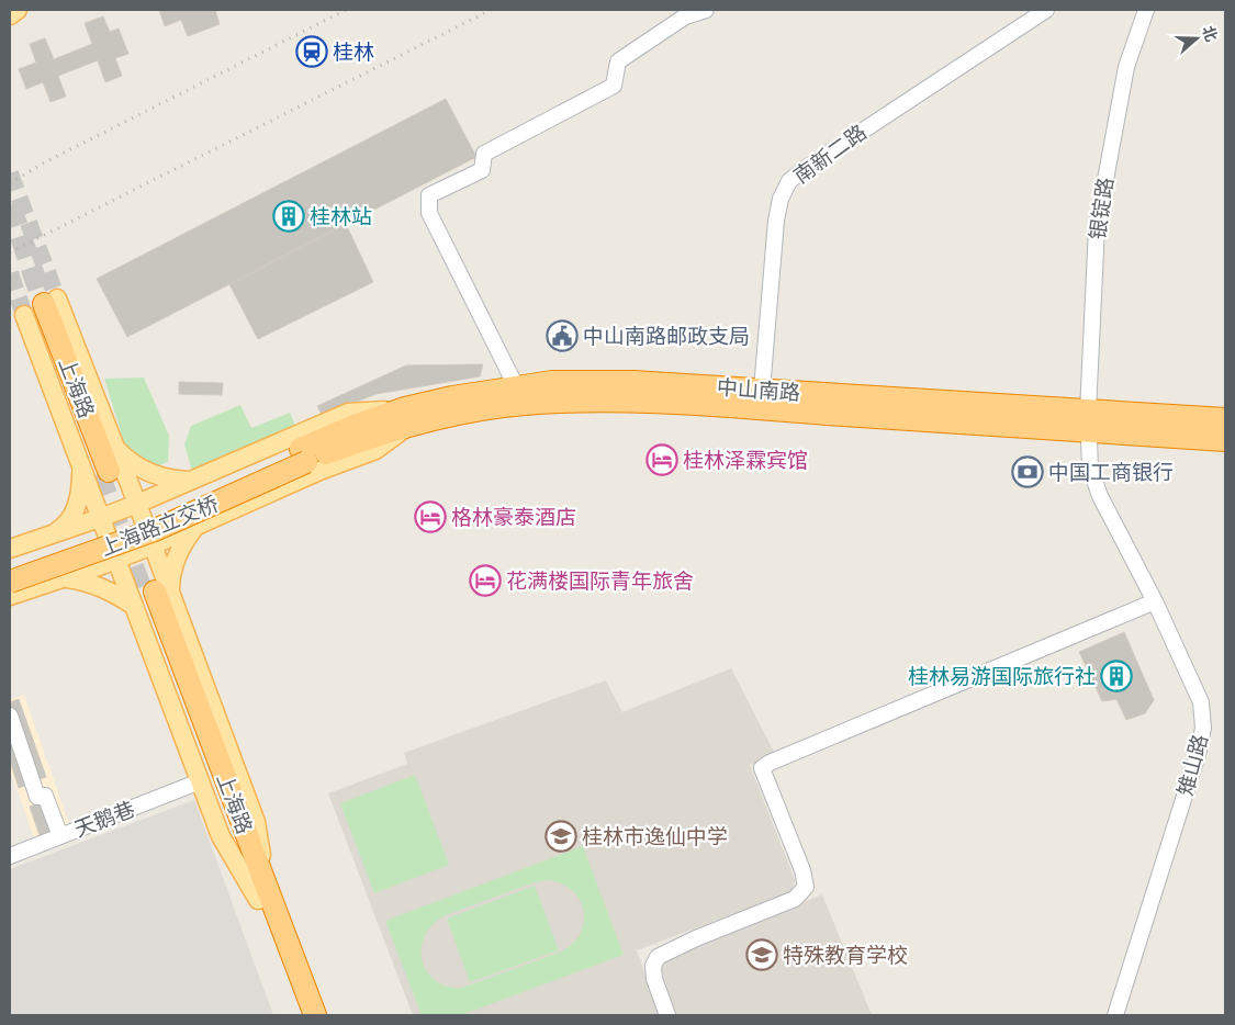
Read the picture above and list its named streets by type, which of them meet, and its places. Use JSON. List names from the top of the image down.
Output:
{
  "streets": {
    "highway": ["上海路", "中山南路", "上海路立交桥"],
    "street": [
      "南新二路",
      "银锭路",
      "雉山路",
      "天鹅巷"
    ]
  },
  "crossings": [
    ["南新二路", "中山南路"],
    ["银锭路", "中山南路"],
    ["银锭路", "雉山路"],
    ["中山南路", "上海路立交桥"],
    ["中山南路", "雉山路"]
  ],
  "places": {
    "station": ["桂林"],
    "building": ["桂林站", "桂林易游国际旅行社"],
    "public building": ["中山南路邮政支局"],
    "hotel": ["桂林泽霖宾馆", "格林豪泰酒店", "花满楼国际青年旅舍"],
    "bank": ["中国工商银行"],
    "school or university": ["桂林市逸仙中学", "特殊教育学校"]
  },
  "north": "right"
}
